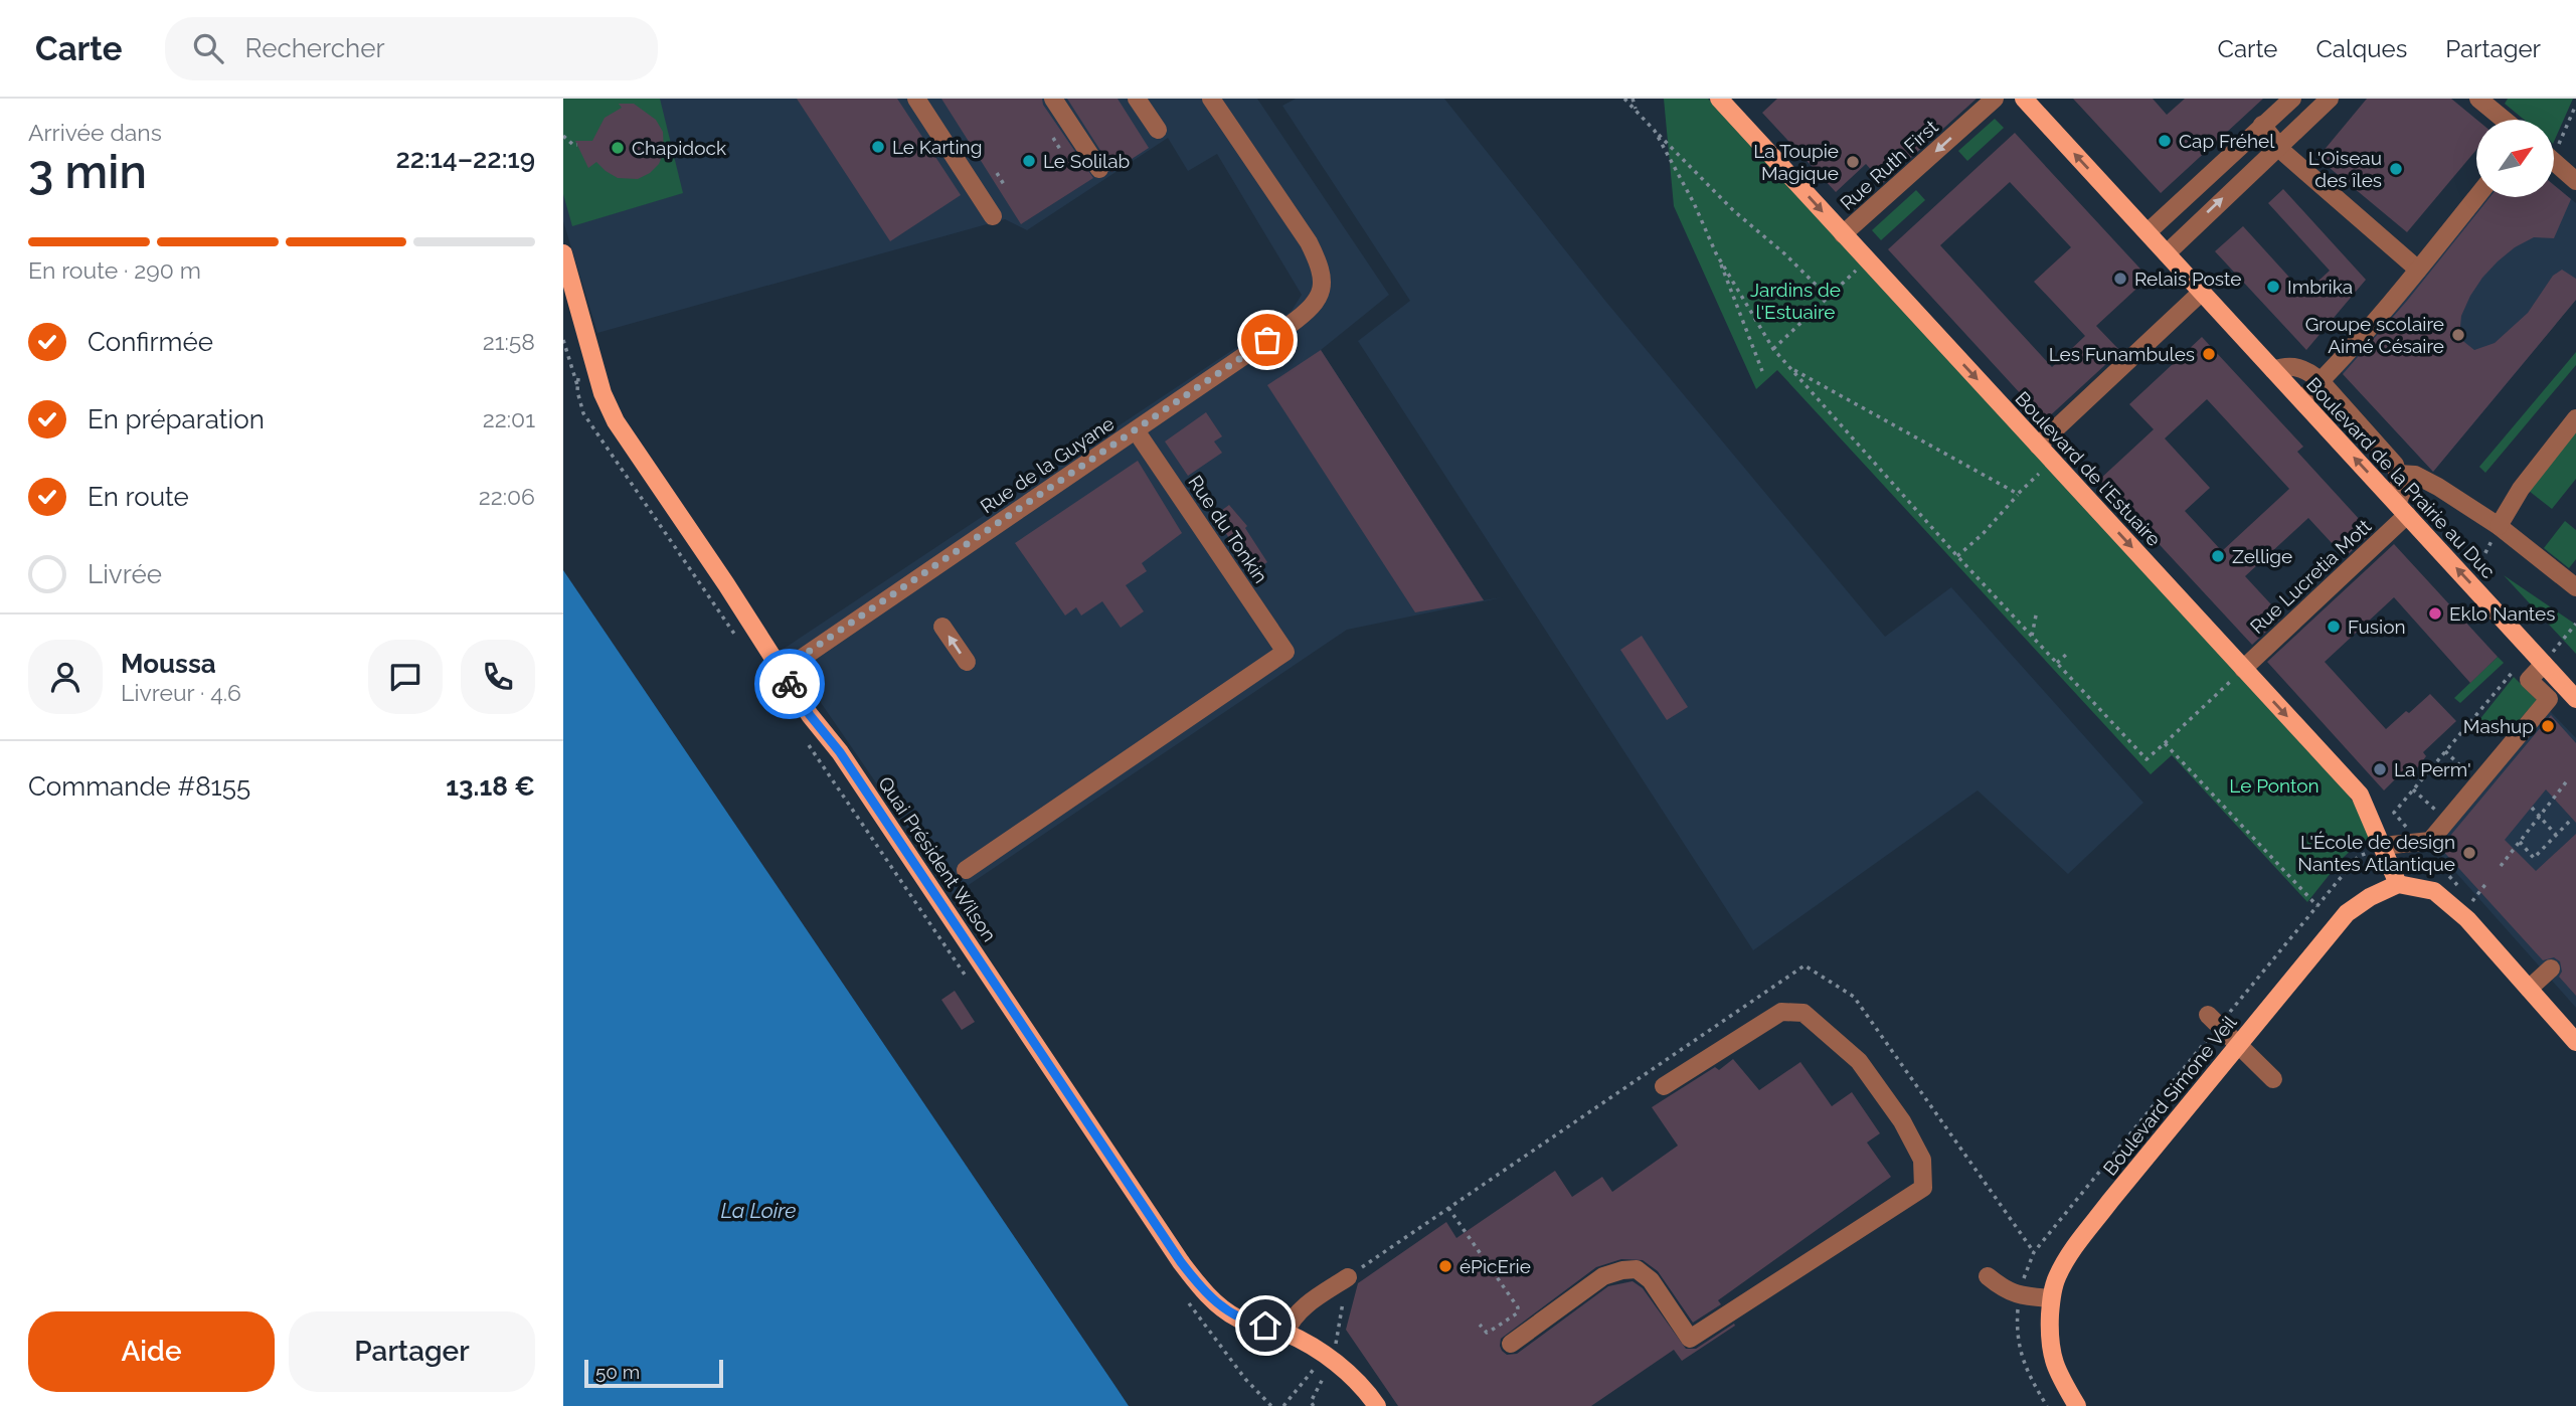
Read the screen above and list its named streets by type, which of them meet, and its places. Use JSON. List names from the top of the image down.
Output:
{
  "streets": {
    "main road": [
      "Boulevard de l'Estuaire",
      "Boulevard de la Prairie au Duc",
      "Quai Président Wilson",
      "Boulevard Simone Veil"
    ],
    "street": [
      "Rue Ruth First",
      "Rue de la Guyane",
      "Rue du Tonkin",
      "Rue Lucretia Mott"
    ]
  },
  "crossings": [
    ["Rue Ruth First", "Boulevard de l'Estuaire"],
    ["Rue de la Guyane", "Rue du Tonkin"],
    ["Rue de la Guyane", "Quai Président Wilson"],
    ["Boulevard de l'Estuaire", "Rue Lucretia Mott"],
    ["Boulevard de l'Estuaire", "Boulevard Simone Veil"],
    ["Boulevard de la Prairie au Duc", "Rue Lucretia Mott"]
  ],
  "one_way": ["Rue Ruth First", "Boulevard de l'Estuaire", "Boulevard de la Prairie au Duc"],
  "water": ["La Loire"],
  "parks": ["Jardins de l'Estuaire", "Le Ponton"],
  "places": [
    "Cap Fréhel",
    "Le Karting",
    "Chapidock",
    "Le Solilab",
    "La Toupie Magique",
    "L'Oiseau des îles",
    "Relais Poste",
    "Imbrika",
    "Groupe scolaire Aimé Césaire",
    "Les Funambules",
    "Zellige",
    "Eklo Nantes",
    "Fusion",
    "Mashup",
    "La Perm'",
    "L'École de design Nantes Atlantique",
    "éPicErie"
  ],
  "scale_bar": "50 m",
  "north": "top right",
  "page": {
    "header": "Carte",
    "search": "Rechercher",
    "nav": ["Carte", "Calques", "Partager"],
    "heading": ["3 min", "Arrivée dans", "22:14–22:19"],
    "panel": [
      "Moussa",
      "Livreur · 4.6",
      "Commande #8155",
      "13.18 €"
    ],
    "bar": "En route · 290 m",
    "list": [
      ["Confirmée", "21:58"],
      ["En préparation", "22:01"],
      ["En route", "22:06"],
      "Livrée"
    ],
    "buttons": ["Aide", "Partager"],
    "scale": "50 m"
  }
}
